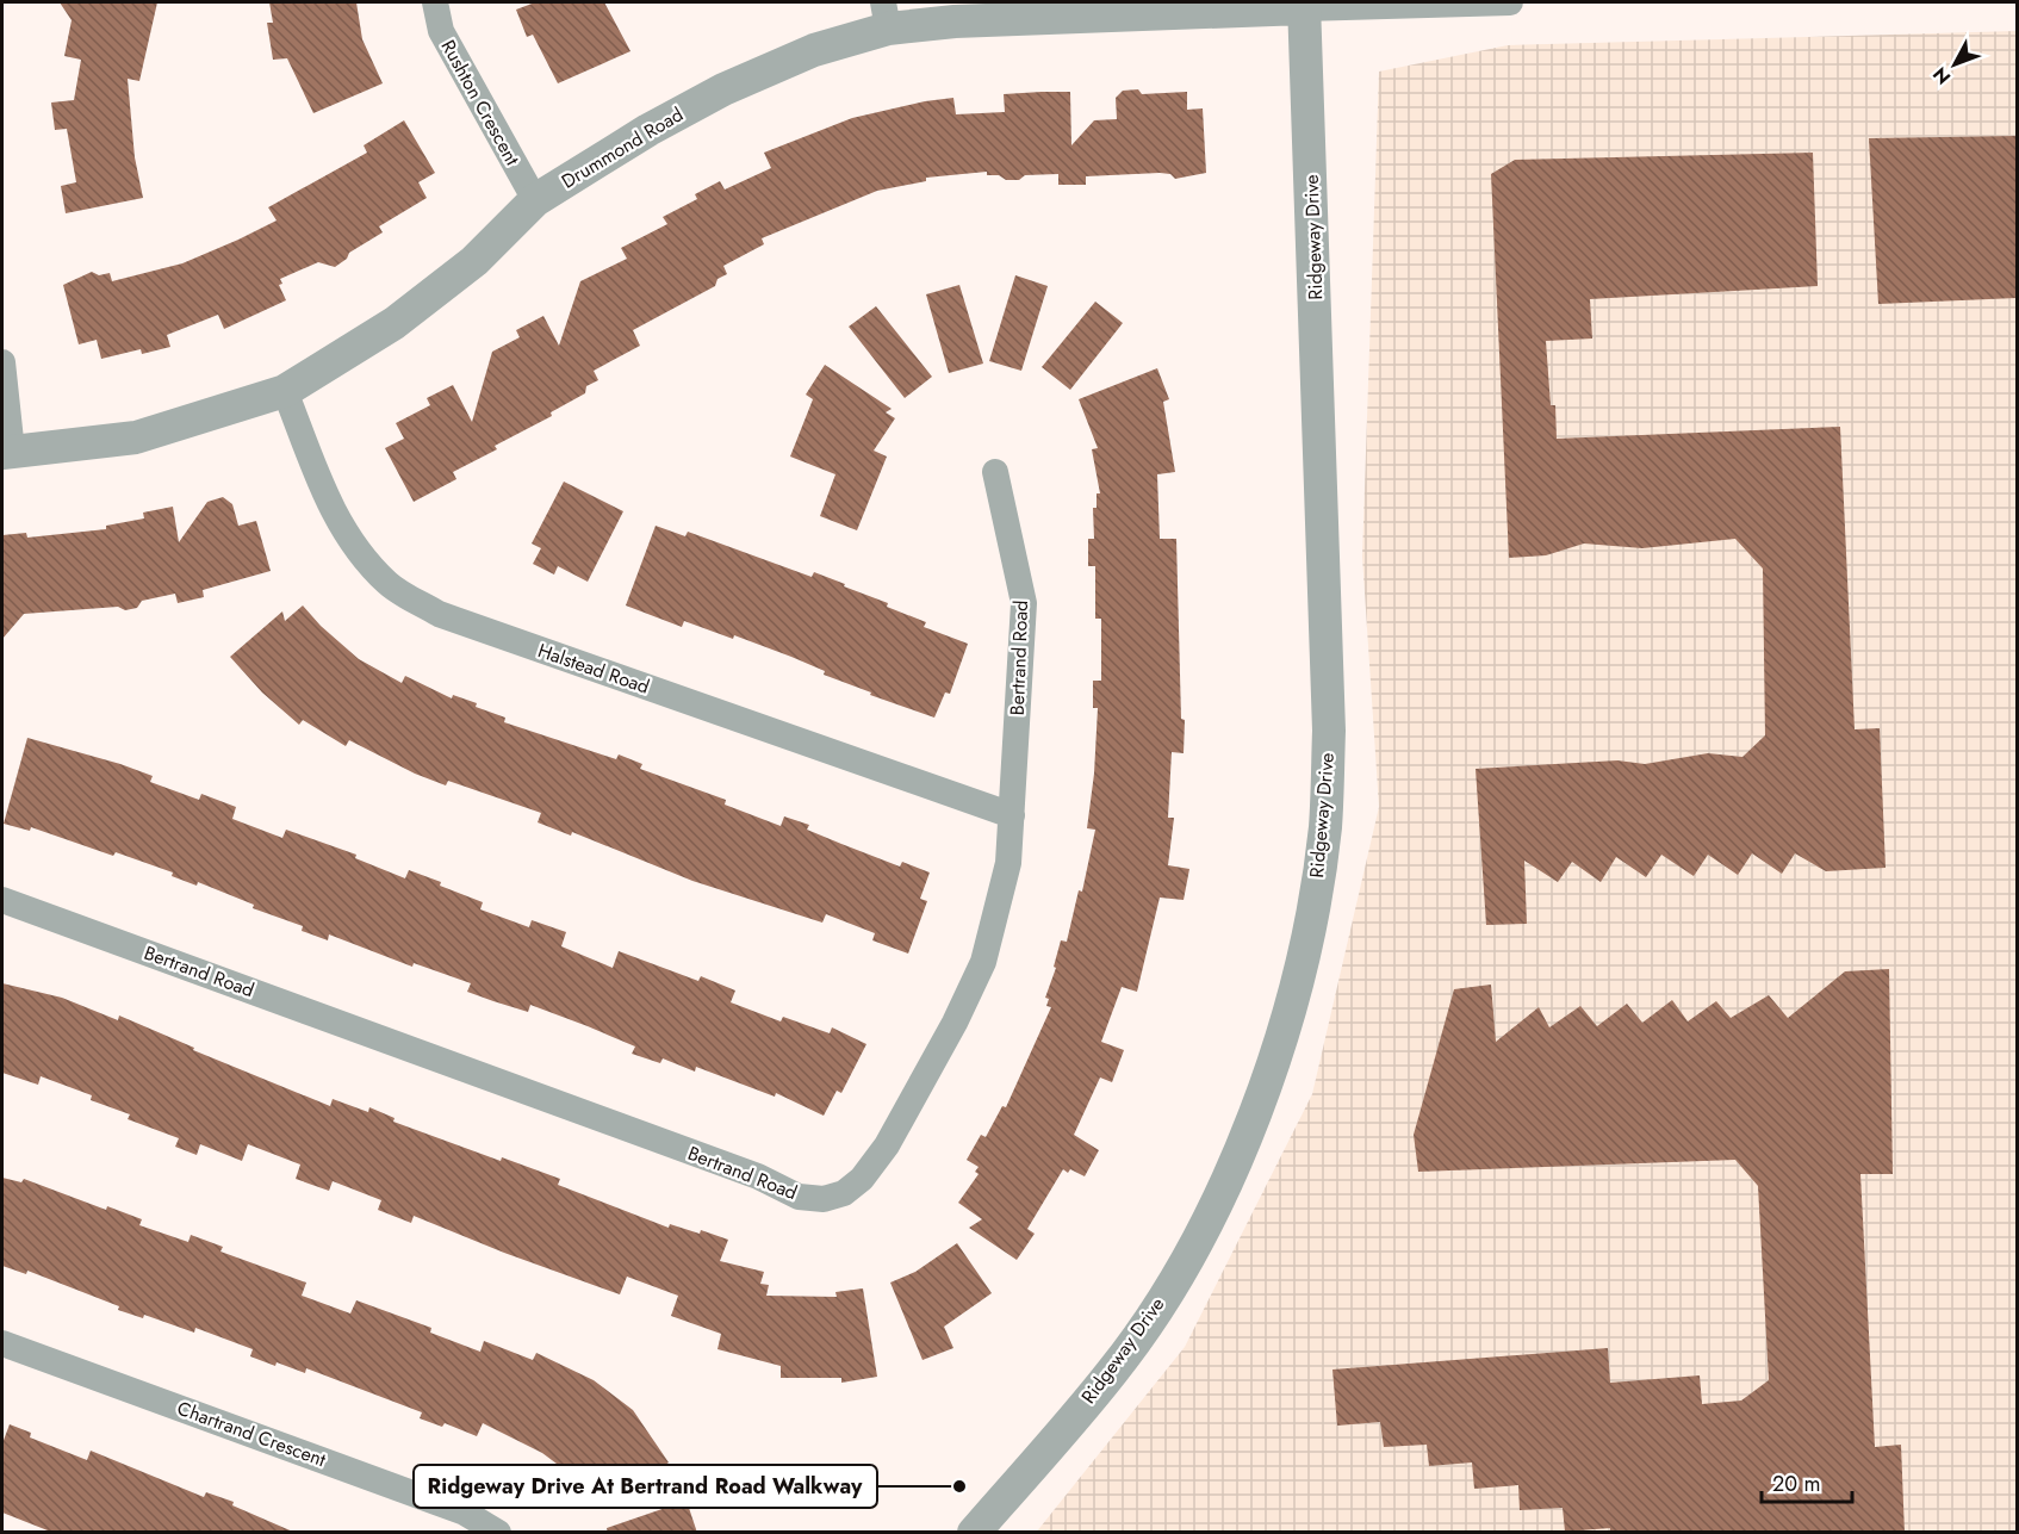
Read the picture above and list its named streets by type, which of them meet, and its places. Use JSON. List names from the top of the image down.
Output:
{
  "streets": {
    "street": [
      "Rushton Crescent",
      "Drummond Road",
      "Ridgeway Drive",
      "Bertrand Road",
      "Halstead Road",
      "Chartrand Crescent"
    ]
  },
  "crossings": [
    ["Rushton Crescent", "Drummond Road"],
    ["Drummond Road", "Ridgeway Drive"],
    ["Drummond Road", "Halstead Road"],
    ["Bertrand Road", "Halstead Road"]
  ],
  "places": ["Ridgeway Drive At Bertrand Road Walkway"],
  "scale_bar": "20 m",
  "north": "bottom left"
}
